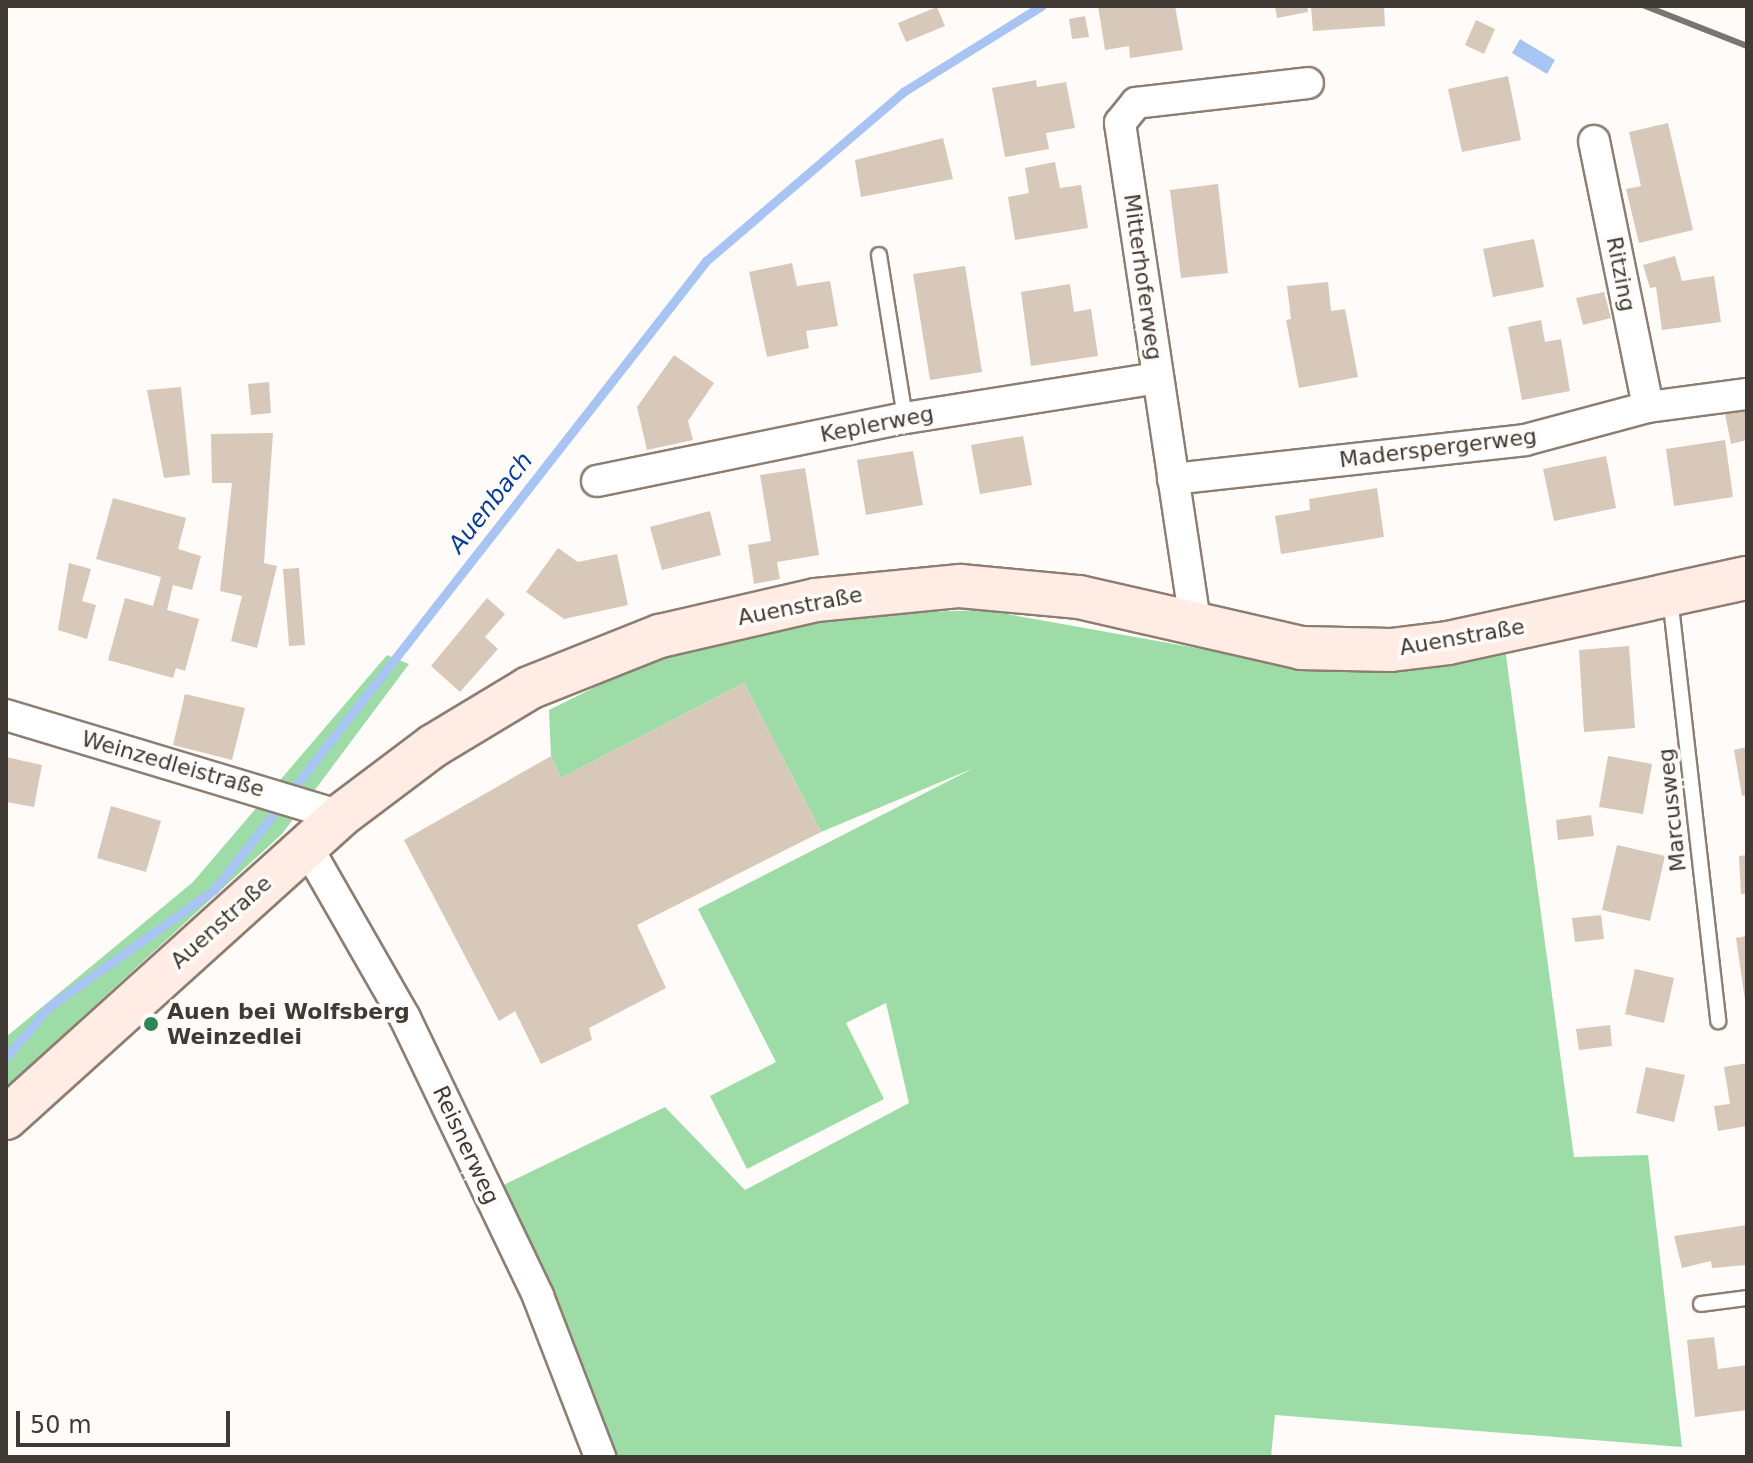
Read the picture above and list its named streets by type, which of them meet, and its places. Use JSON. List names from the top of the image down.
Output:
{
  "streets": {
    "street": [
      "Ritzing",
      "Mitterhoferweg",
      "Keplerweg",
      "Maderspergerweg",
      "Auenstraße",
      "Weinzedleistraße",
      "Reisnerweg"
    ],
    "lane": ["Marcusweg"]
  },
  "crossings": [
    ["Ritzing", "Maderspergerweg"],
    ["Mitterhoferweg", "Keplerweg"],
    ["Mitterhoferweg", "Maderspergerweg"],
    ["Mitterhoferweg", "Auenstraße"],
    ["Auenstraße", "Weinzedleistraße"],
    ["Auenstraße", "Marcusweg"],
    ["Auenstraße", "Reisnerweg"]
  ],
  "water": ["Auenbach"],
  "places": ["Auen bei Wolfsberg Weinzedlei"],
  "scale_bar": "50 m"
}
